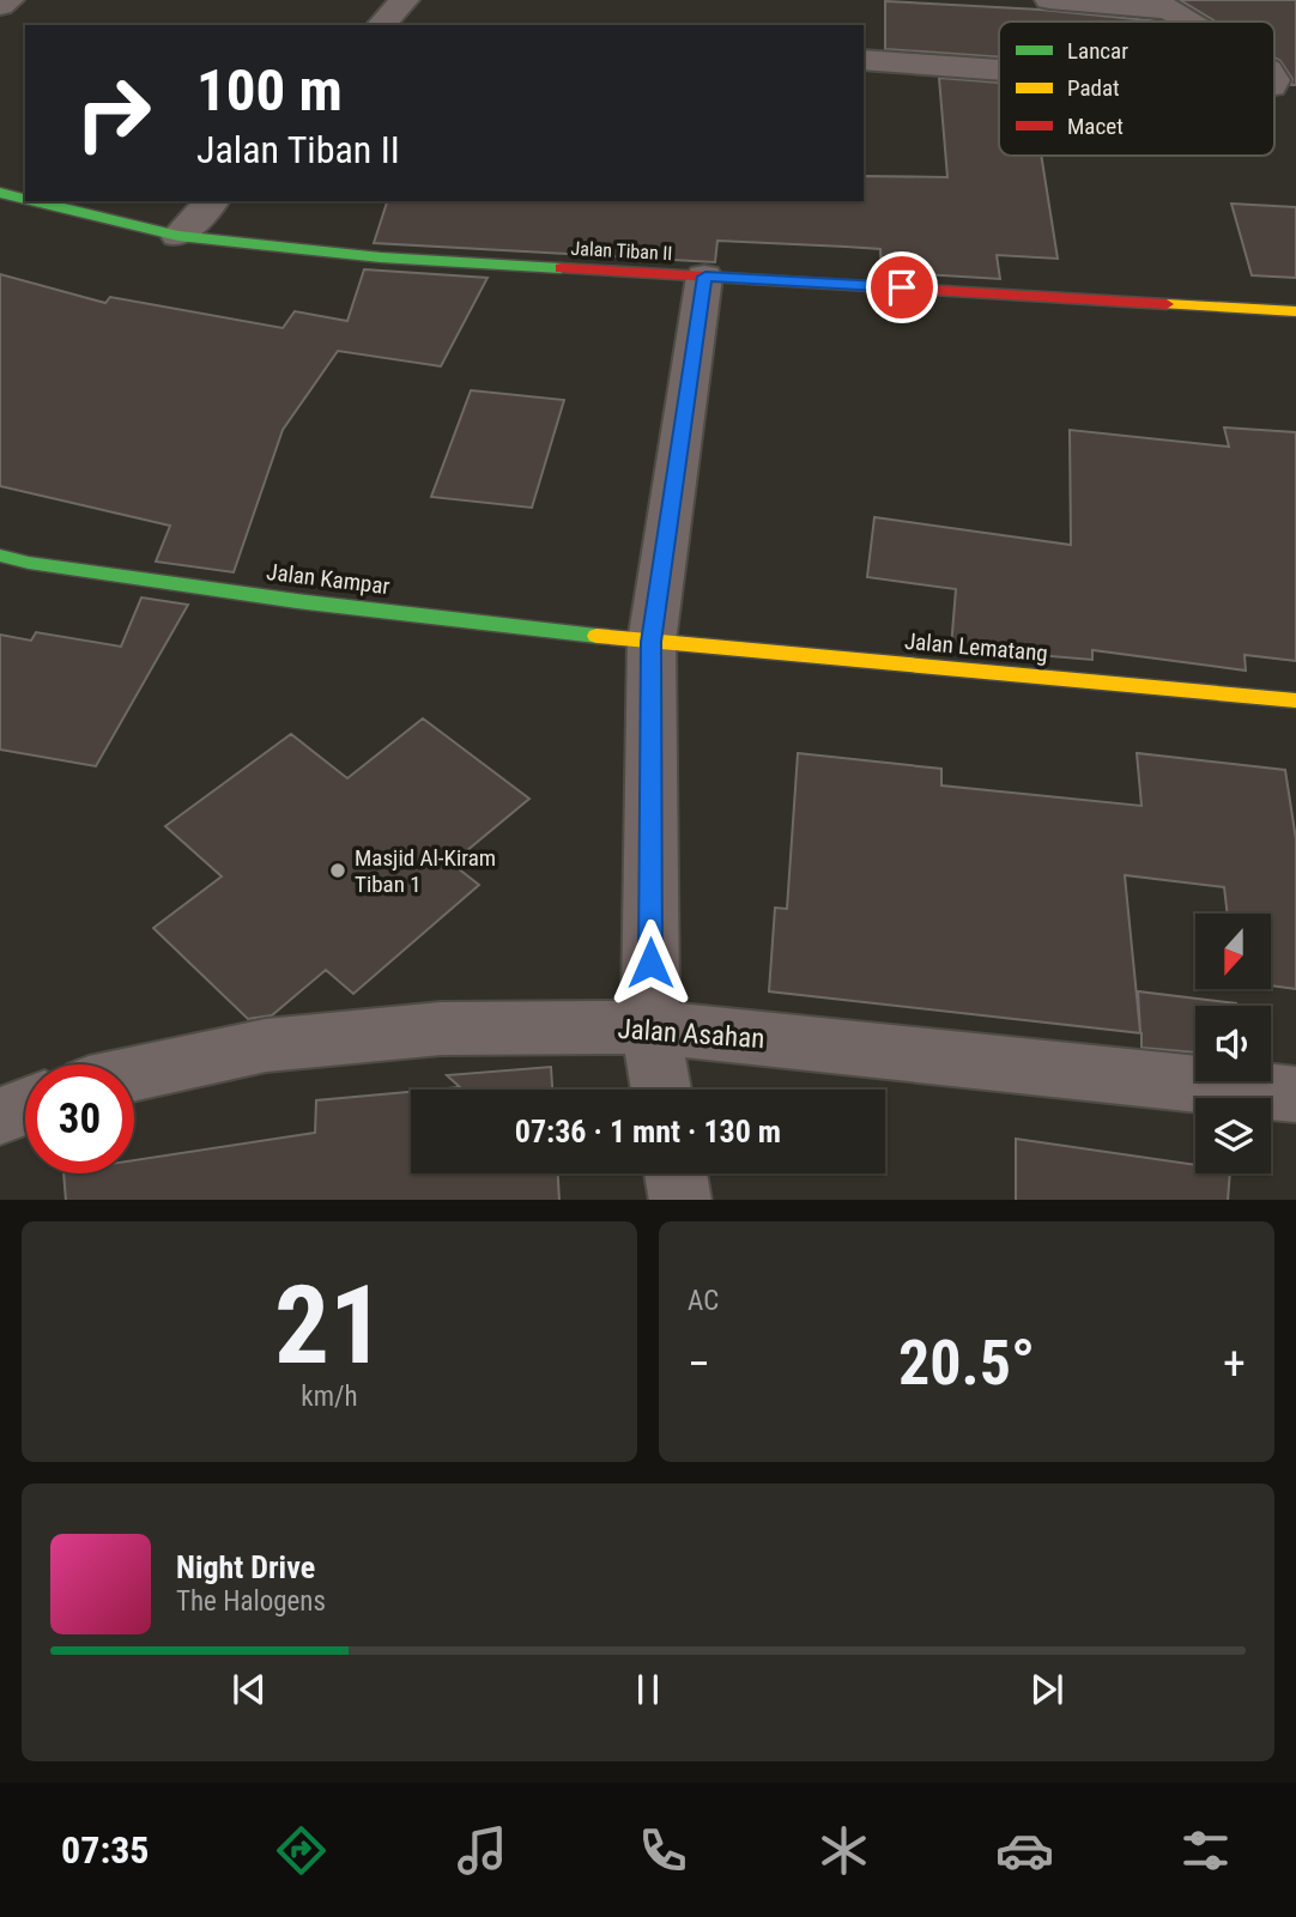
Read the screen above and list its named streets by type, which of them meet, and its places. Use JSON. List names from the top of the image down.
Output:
{
  "streets": {
    "street": [
      "Jalan Tiban II",
      "Jalan Kampar",
      "Jalan Lematang",
      "Jalan Asahan"
    ]
  },
  "crossings": [
    ["Jalan Kampar", "Jalan Lematang"]
  ],
  "places": ["Masjid Al-Kiram Tiban 1"],
  "legend": ["Lancar", "Padat", "Macet"],
  "north": "bottom",
  "page": {
    "turn": ["100 m", "Jalan Tiban II"],
    "limit": "30",
    "trip": "07:36 · 1 mnt · 130 m",
    "tile": [
      ["21", "km/h"],
      "AC"
    ],
    "heat": ["−", "20.5°", "+"],
    "song": ["Night Drive", "The Halogens"],
    "tabs": "07:35"
  }
}
